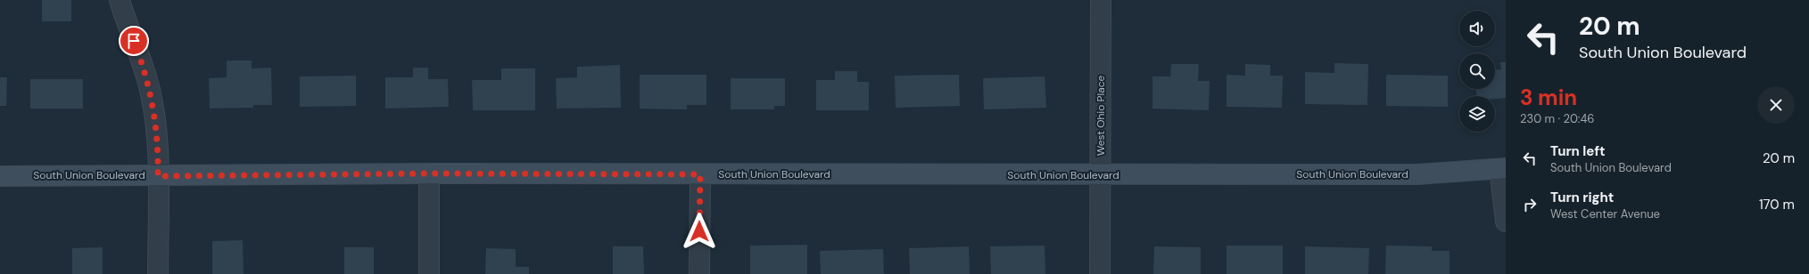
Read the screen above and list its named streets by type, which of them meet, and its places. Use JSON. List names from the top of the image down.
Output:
{
  "streets": {
    "main road": ["South Union Boulevard"],
    "street": ["West Ohio Place"]
  },
  "crossings": [
    ["West Ohio Place", "South Union Boulevard"]
  ],
  "page": {
    "turn": ["20 m", "South Union Boulevard"],
    "heading": ["3 min", "230 m · 20:46"],
    "list": [
      {
        "name": "Turn left",
        "note": "South Union Boulevard",
        "value": "20 m"
      },
      {
        "name": "Turn right",
        "note": "West Center Avenue",
        "value": "170 m"
      }
    ]
  }
}
